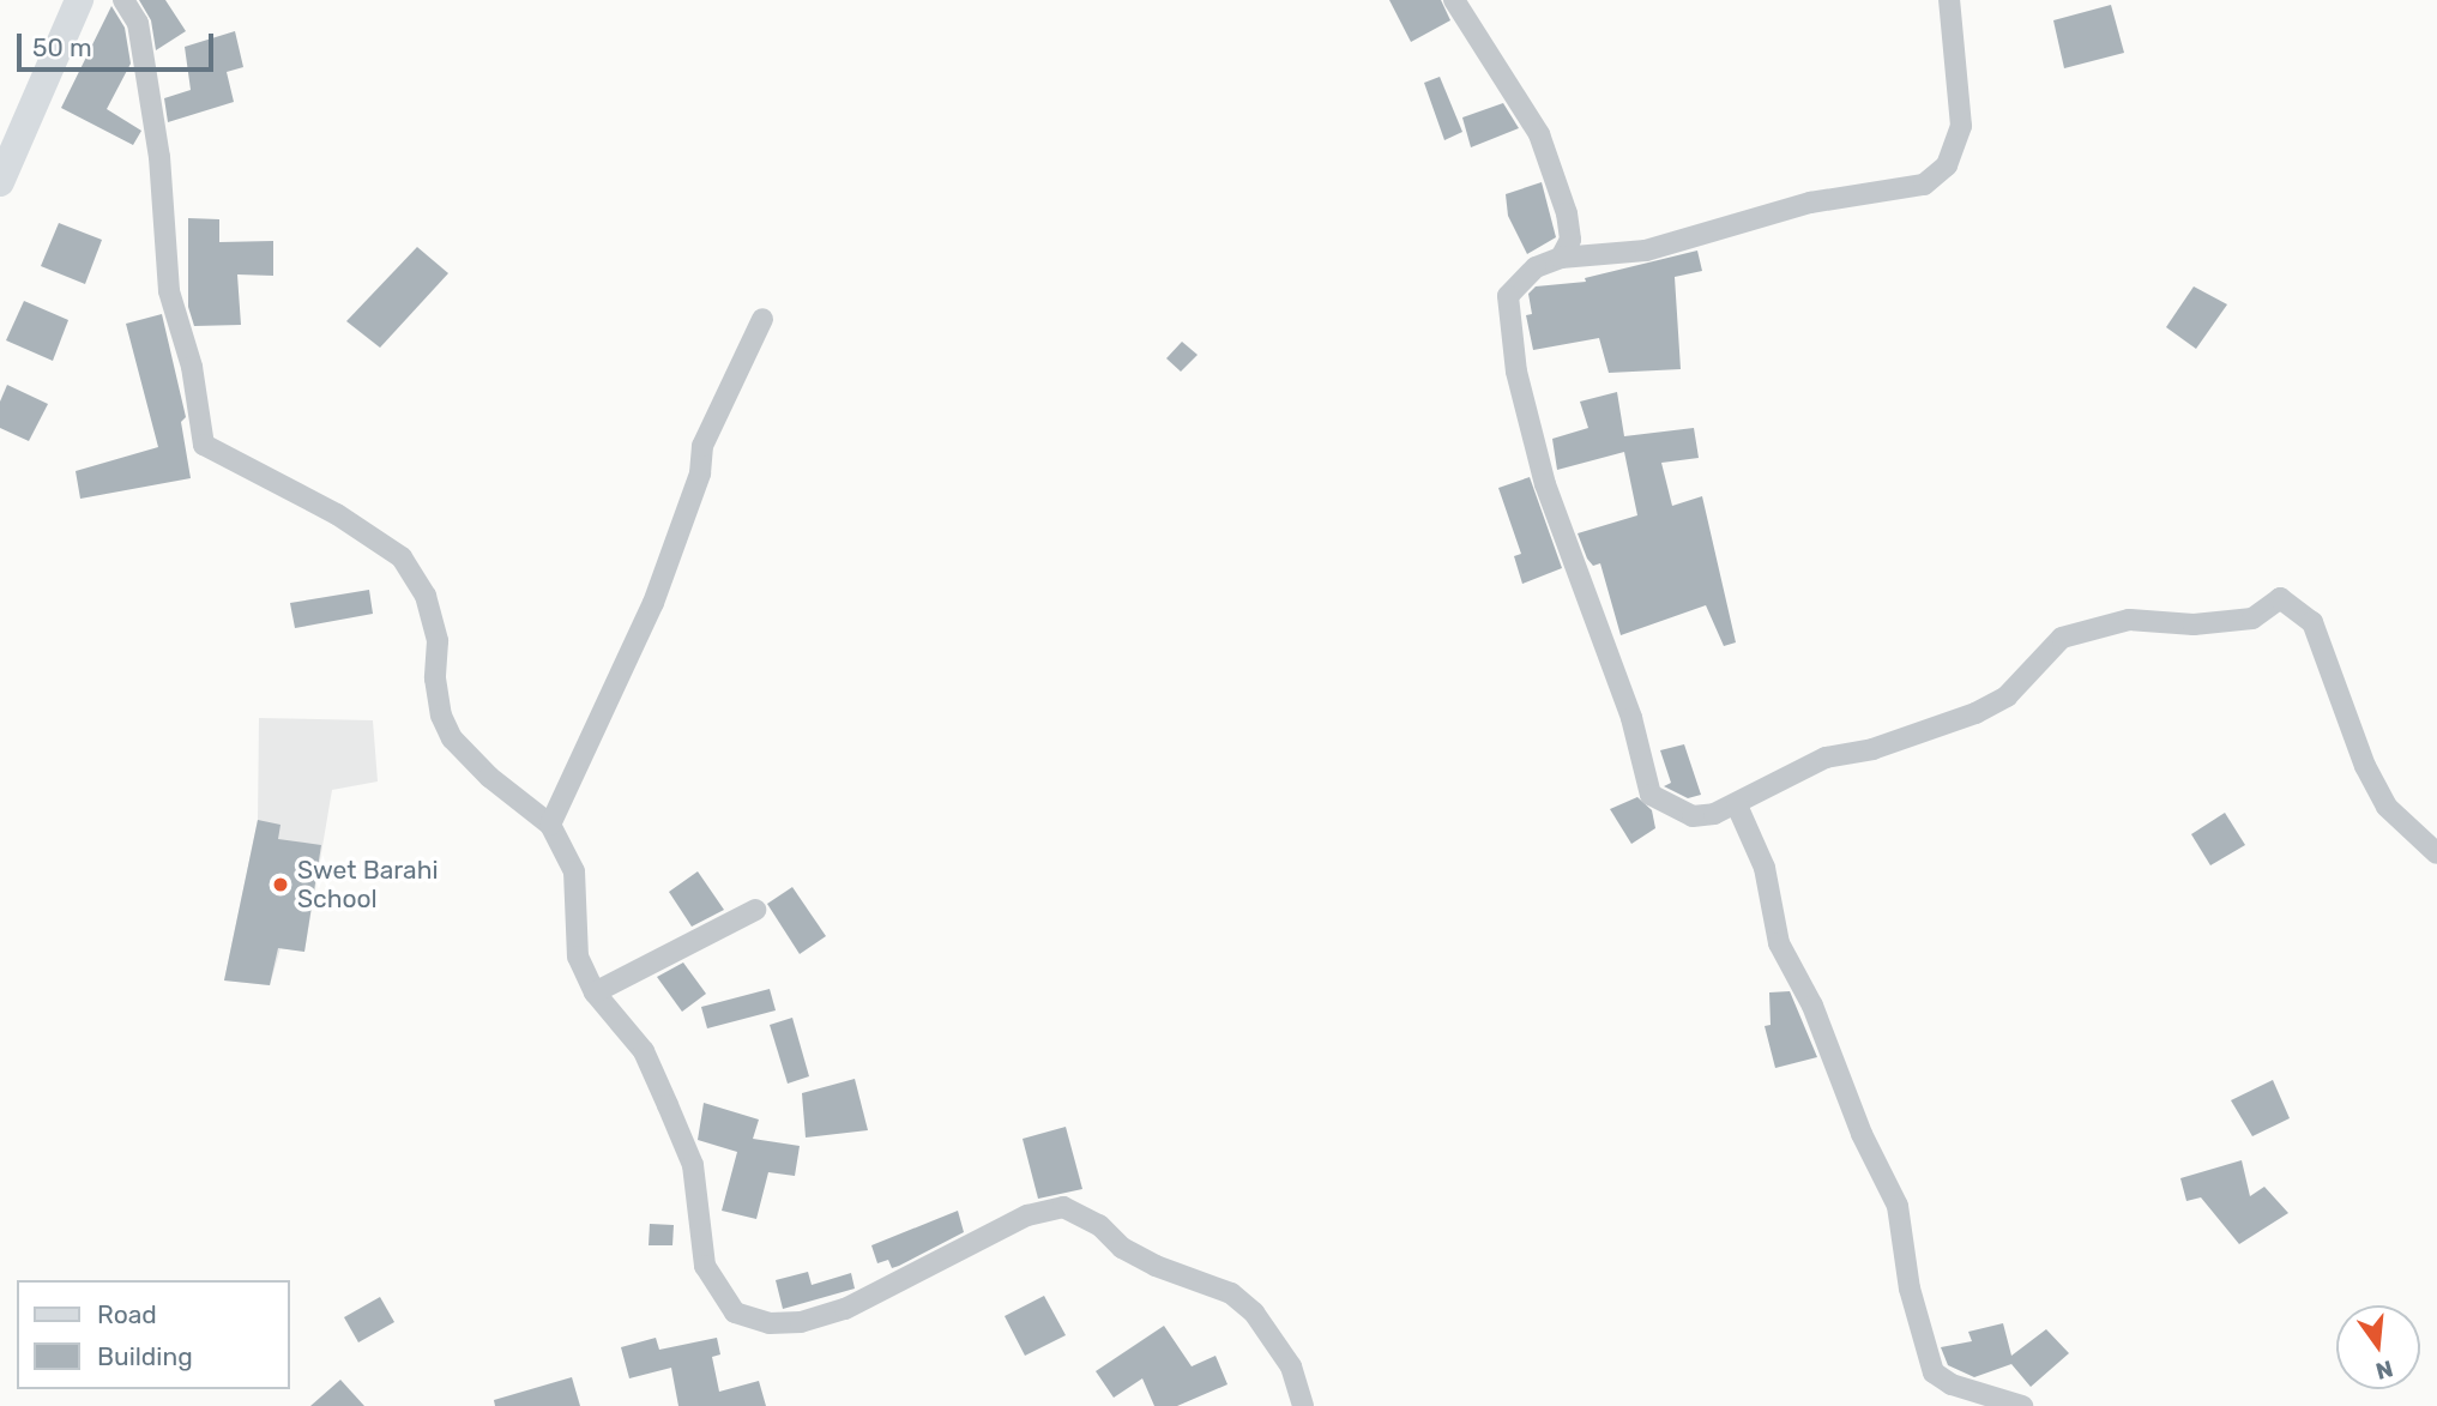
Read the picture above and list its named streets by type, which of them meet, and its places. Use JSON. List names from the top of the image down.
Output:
{
  "places": ["Swet Barahi School"],
  "legend": ["Road", "Building"],
  "scale_bar": "50 m",
  "north": "bottom"
}
